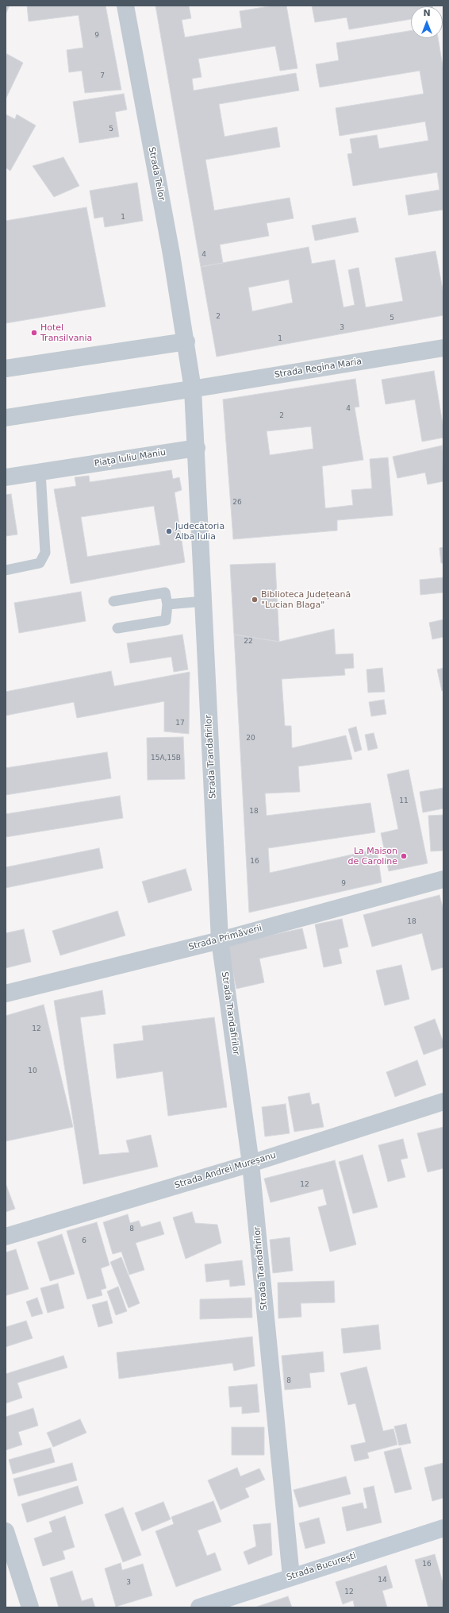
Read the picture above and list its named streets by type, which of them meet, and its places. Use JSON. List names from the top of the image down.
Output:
{
  "streets": {
    "main road": ["Strada București"],
    "street": [
      "Strada Teilor",
      "Strada Regina Maria",
      "Piața Iuliu Maniu",
      "Strada Trandafirilor",
      "Strada Primăverii",
      "Strada Andrei Mureșanu"
    ]
  },
  "crossings": [
    ["Piața Iuliu Maniu", "Strada Trandafirilor"],
    ["Strada Trandafirilor", "Strada Primăverii"],
    ["Strada Trandafirilor", "Strada Andrei Mureșanu"],
    ["Strada Trandafirilor", "Strada București"]
  ],
  "places": [
    "Hotel Transilvania",
    "Judecătoria Alba Iulia",
    "Biblioteca Județeană \"Lucian Blaga\"",
    "La Maison de Caroline"
  ],
  "house_numbers": [
    "9",
    "7",
    "5",
    "1",
    "4",
    "2",
    "5",
    "3",
    "1",
    "4",
    "2",
    "26",
    "22",
    "17",
    "20",
    "15A,15B",
    "11",
    "18",
    "16",
    "9",
    "18",
    "12",
    "10",
    "12",
    "8",
    "6",
    "8",
    "16",
    "14",
    "3",
    "12"
  ],
  "north": "top"
}
